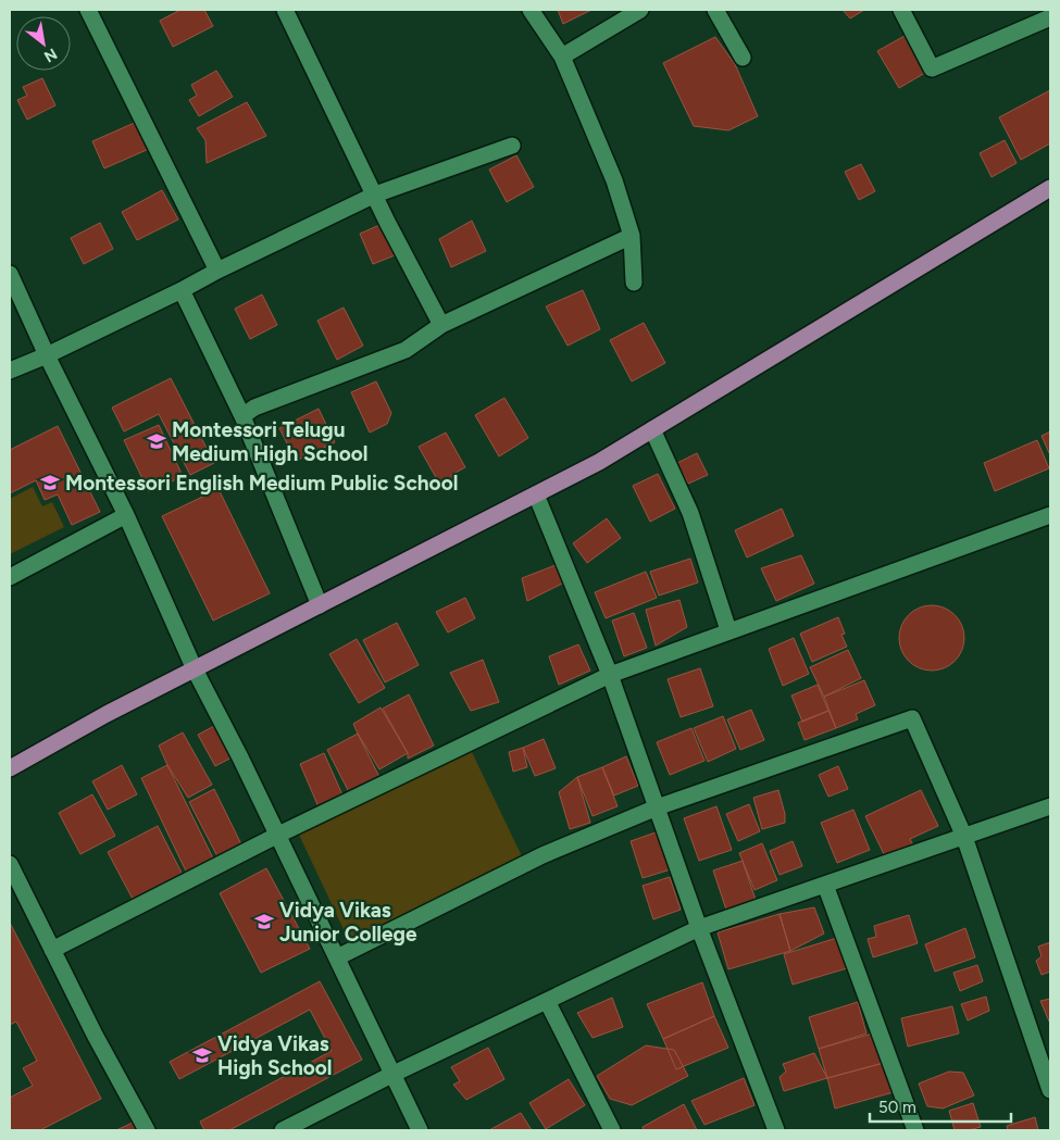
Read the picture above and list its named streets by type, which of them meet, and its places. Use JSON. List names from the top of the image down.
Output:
{
  "places": {
    "school or university": [
      "Montessori Telugu Medium High School",
      "Montessori English Medium Public School",
      "Vidya Vikas Junior College",
      "Vidya Vikas High School"
    ]
  },
  "scale_bar": "50 m",
  "north": "bottom right"
}
